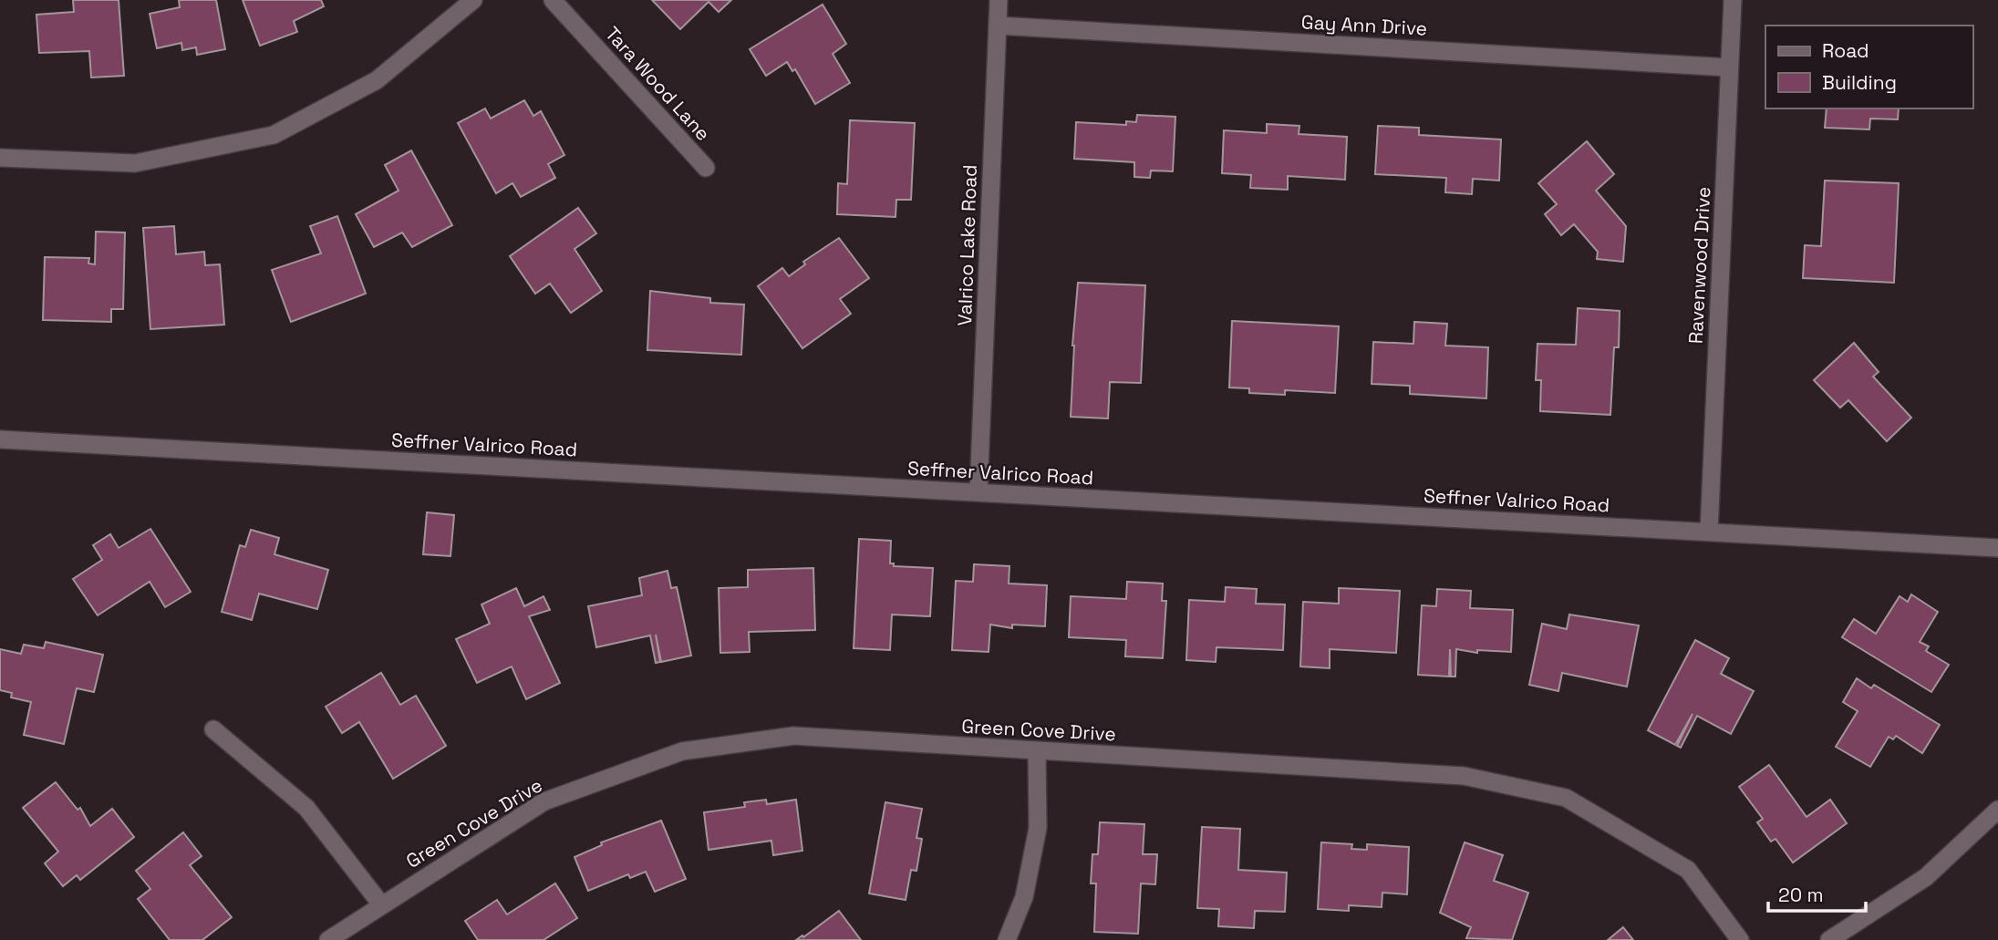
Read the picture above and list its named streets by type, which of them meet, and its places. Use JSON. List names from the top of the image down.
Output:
{
  "streets": {
    "street": [
      "Gay Ann Drive",
      "Tara Wood Lane",
      "Valrico Lake Road",
      "Ravenwood Drive",
      "Seffner Valrico Road",
      "Green Cove Drive"
    ]
  },
  "crossings": [
    ["Gay Ann Drive", "Valrico Lake Road"],
    ["Gay Ann Drive", "Ravenwood Drive"],
    ["Valrico Lake Road", "Seffner Valrico Road"],
    ["Ravenwood Drive", "Seffner Valrico Road"]
  ],
  "legend": ["Road", "Building"],
  "scale_bar": "20 m"
}
